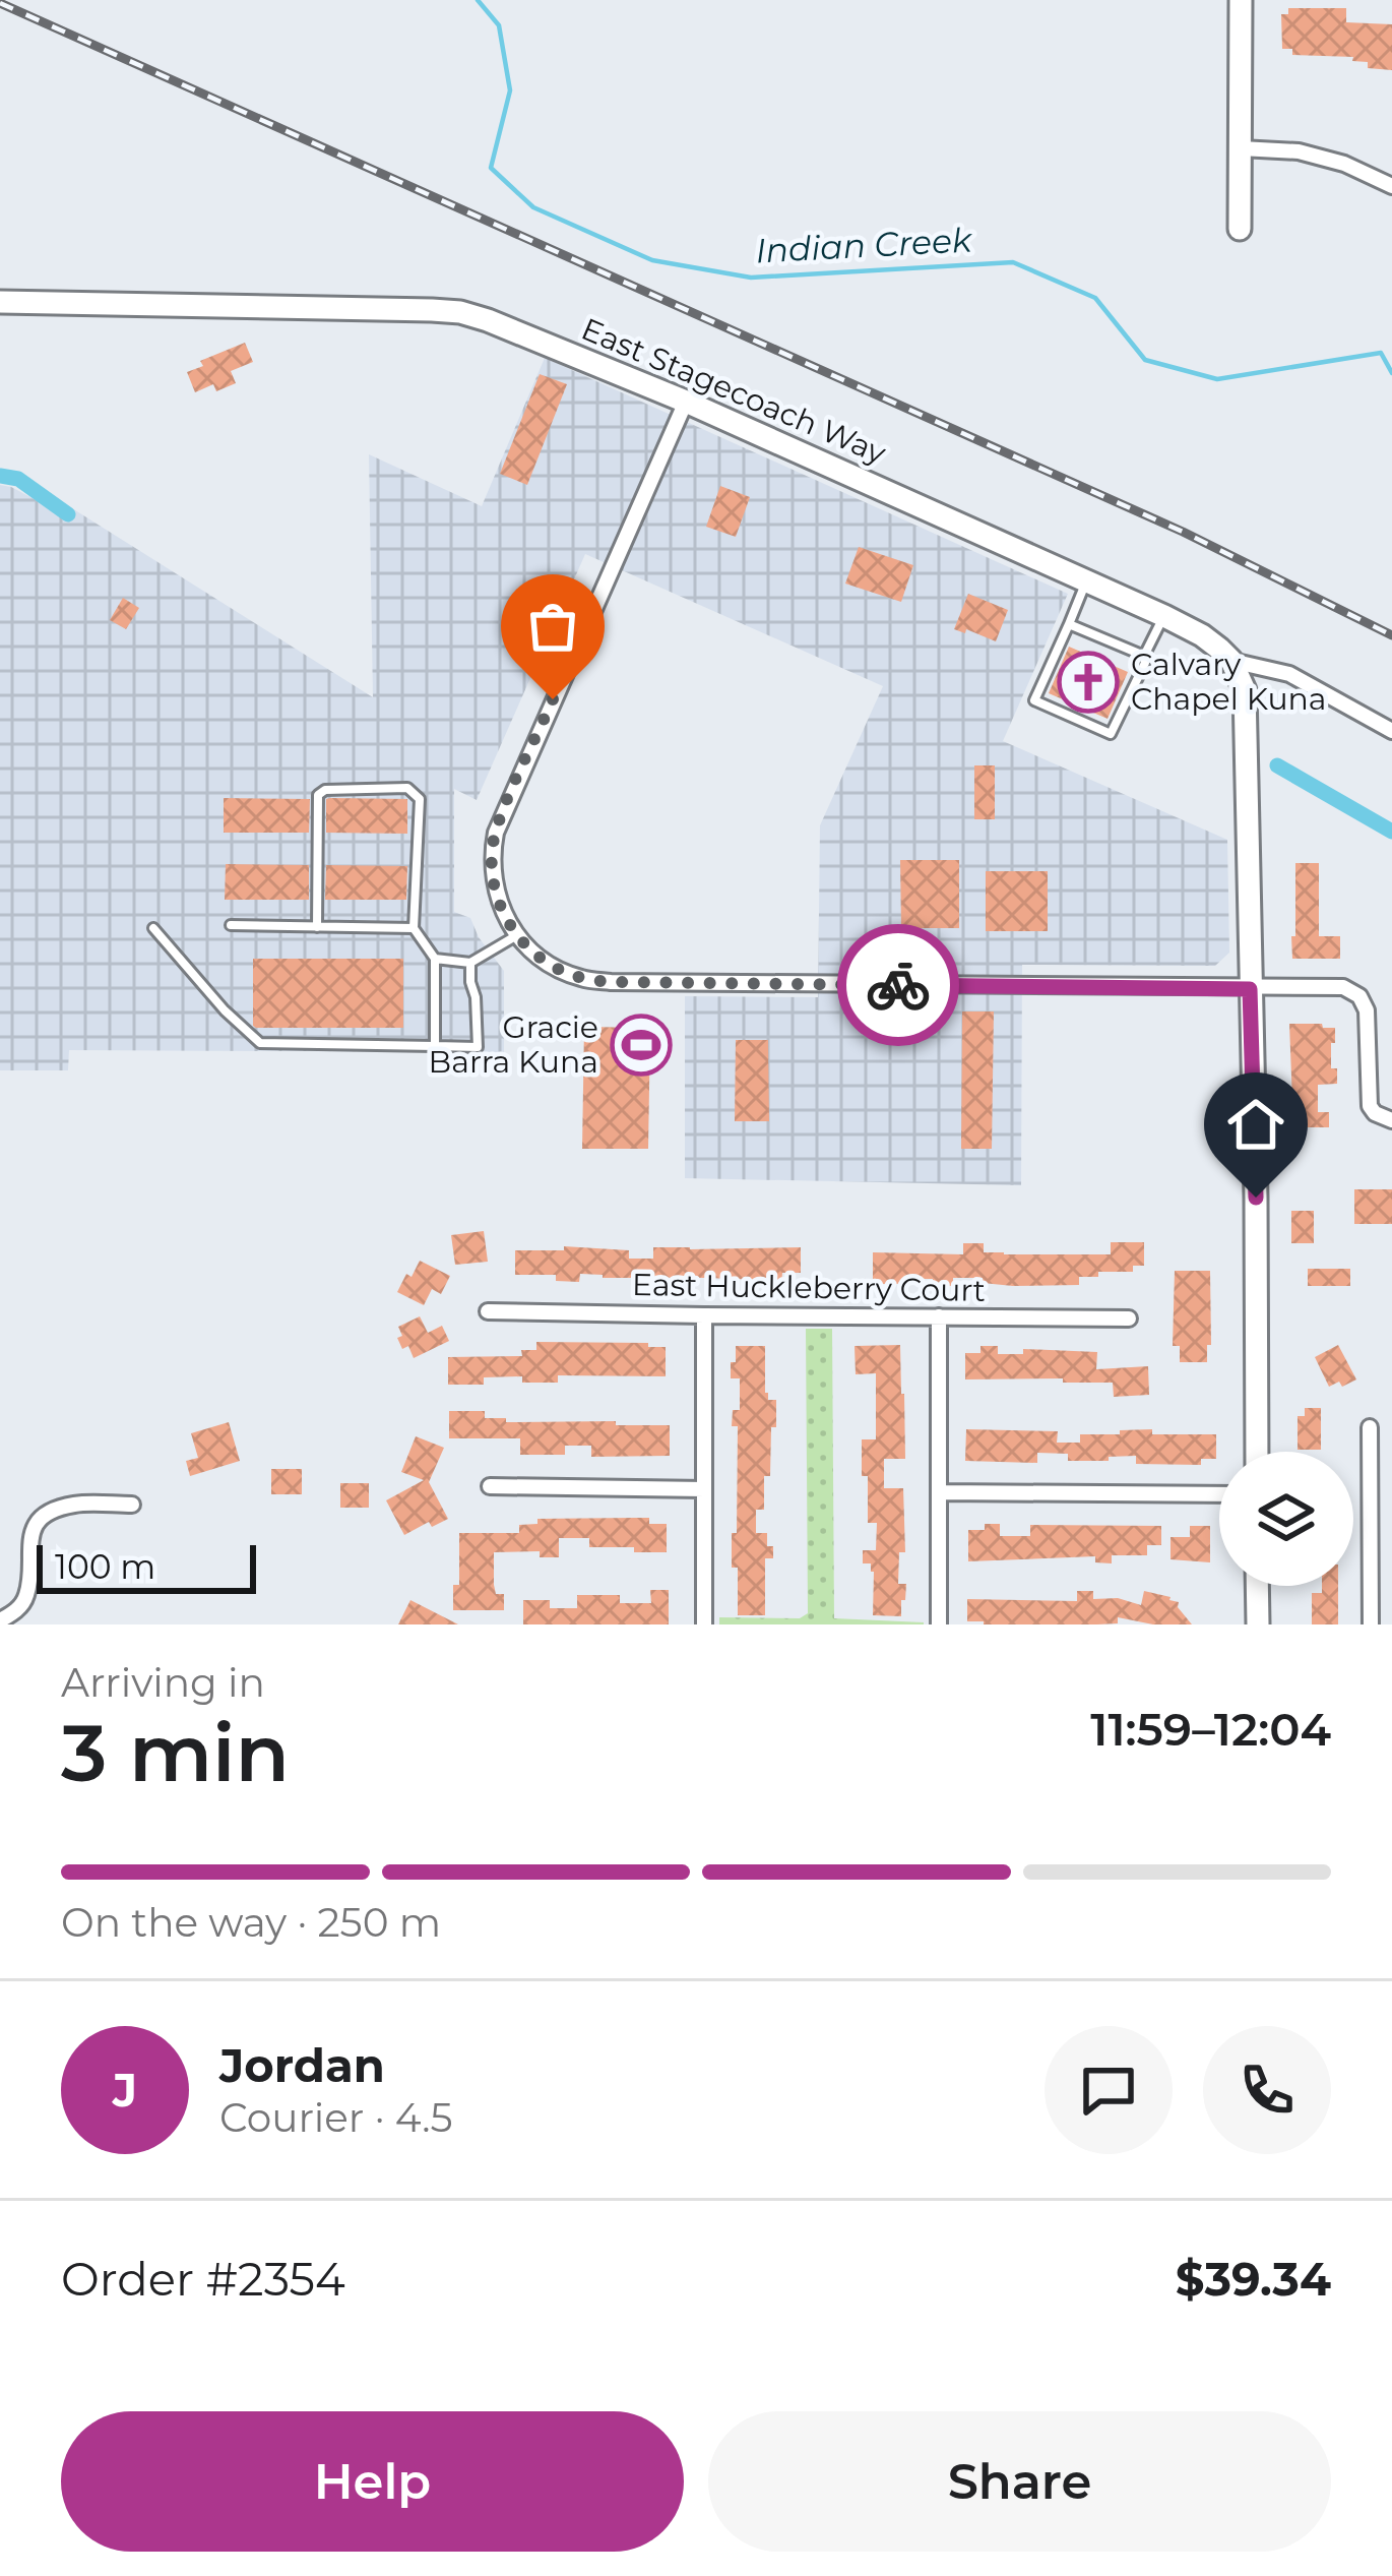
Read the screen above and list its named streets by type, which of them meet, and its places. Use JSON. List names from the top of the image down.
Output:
{
  "streets": {
    "street": ["East Stagecoach Way", "East Huckleberry Court"]
  },
  "water": ["Indian Creek"],
  "places": {
    "church": ["Calvary Chapel Kuna"],
    "sports": ["Gracie Barra Kuna"]
  },
  "scale_bar": "100 m",
  "page": {
    "scale": "100 m",
    "heading": ["3 min", "Arriving in", "11:59–12:04"],
    "panel": [
      "Jordan",
      "Courier · 4.5",
      "Order #2354",
      "$39.34"
    ],
    "bar": "On the way · 250 m",
    "round": "J",
    "buttons": ["Help", "Share"]
  }
}
